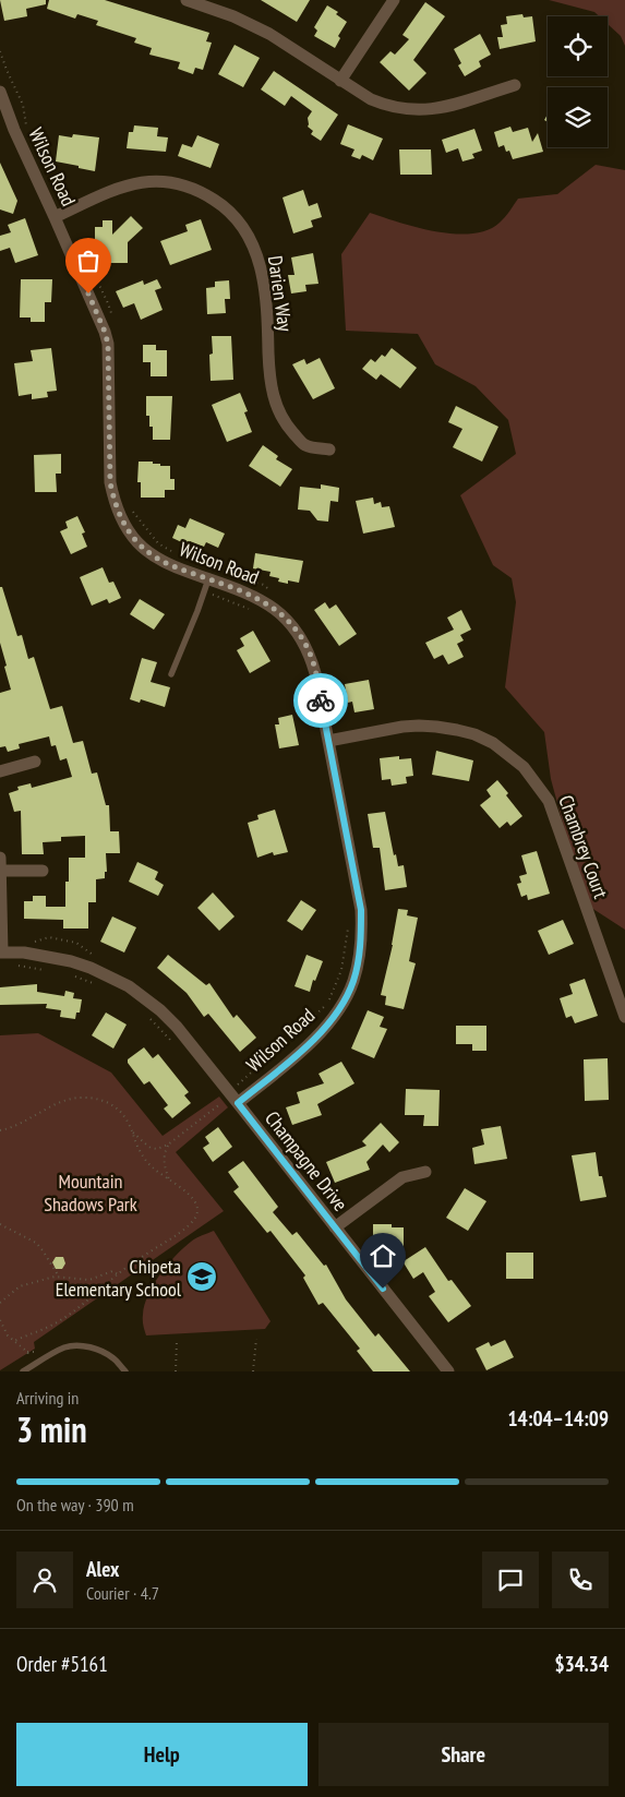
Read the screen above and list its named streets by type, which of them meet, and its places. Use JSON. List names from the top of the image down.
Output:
{
  "streets": {
    "street": [
      "Wilson Road",
      "Darien Way",
      "Chambrey Court",
      "Champagne Drive"
    ]
  },
  "crossings": [
    ["Wilson Road", "Darien Way"],
    ["Wilson Road", "Chambrey Court"],
    ["Wilson Road", "Champagne Drive"]
  ],
  "parks": ["Mountain Shadows Park"],
  "places": {
    "school or university": ["Chipeta Elementary School"]
  },
  "page": {
    "heading": ["3 min", "Arriving in", "14:04–14:09"],
    "panel": [
      "Alex",
      "Courier · 4.7",
      "Order #5161",
      "$34.34"
    ],
    "bar": "On the way · 390 m",
    "buttons": ["Help", "Share"]
  }
}
